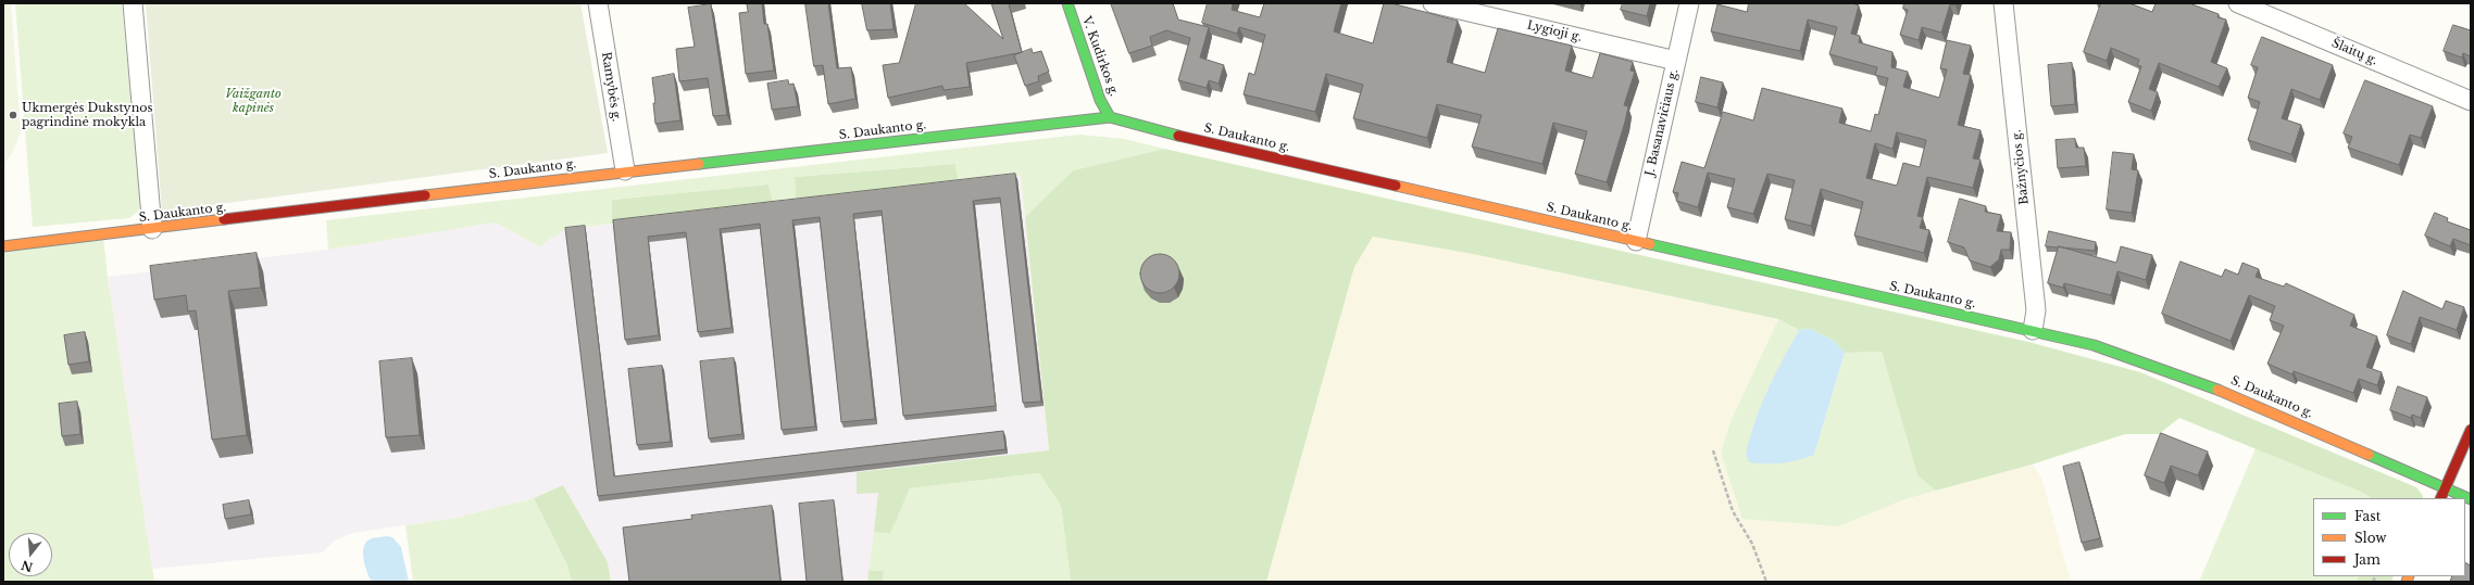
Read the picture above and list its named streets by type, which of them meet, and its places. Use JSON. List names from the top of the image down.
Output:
{
  "streets": {
    "street": [
      "Lygioji g.",
      "Šlaitų g.",
      "V. Kudirkos g.",
      "Ramybės g.",
      "J. Basanavičiaus g.",
      "S. Daukanto g.",
      "Bažnyčios g."
    ]
  },
  "crossings": [
    ["Lygioji g.", "J. Basanavičiaus g."],
    ["V. Kudirkos g.", "S. Daukanto g."],
    ["Ramybės g.", "S. Daukanto g."],
    ["J. Basanavičiaus g.", "S. Daukanto g."],
    ["S. Daukanto g.", "Bažnyčios g."]
  ],
  "parks": ["Vaižganto kapinės"],
  "places": ["Ukmergės Dukstynos pagrindinė mokykla"],
  "legend": ["Fast", "Slow", "Jam"],
  "north": "bottom"
}
